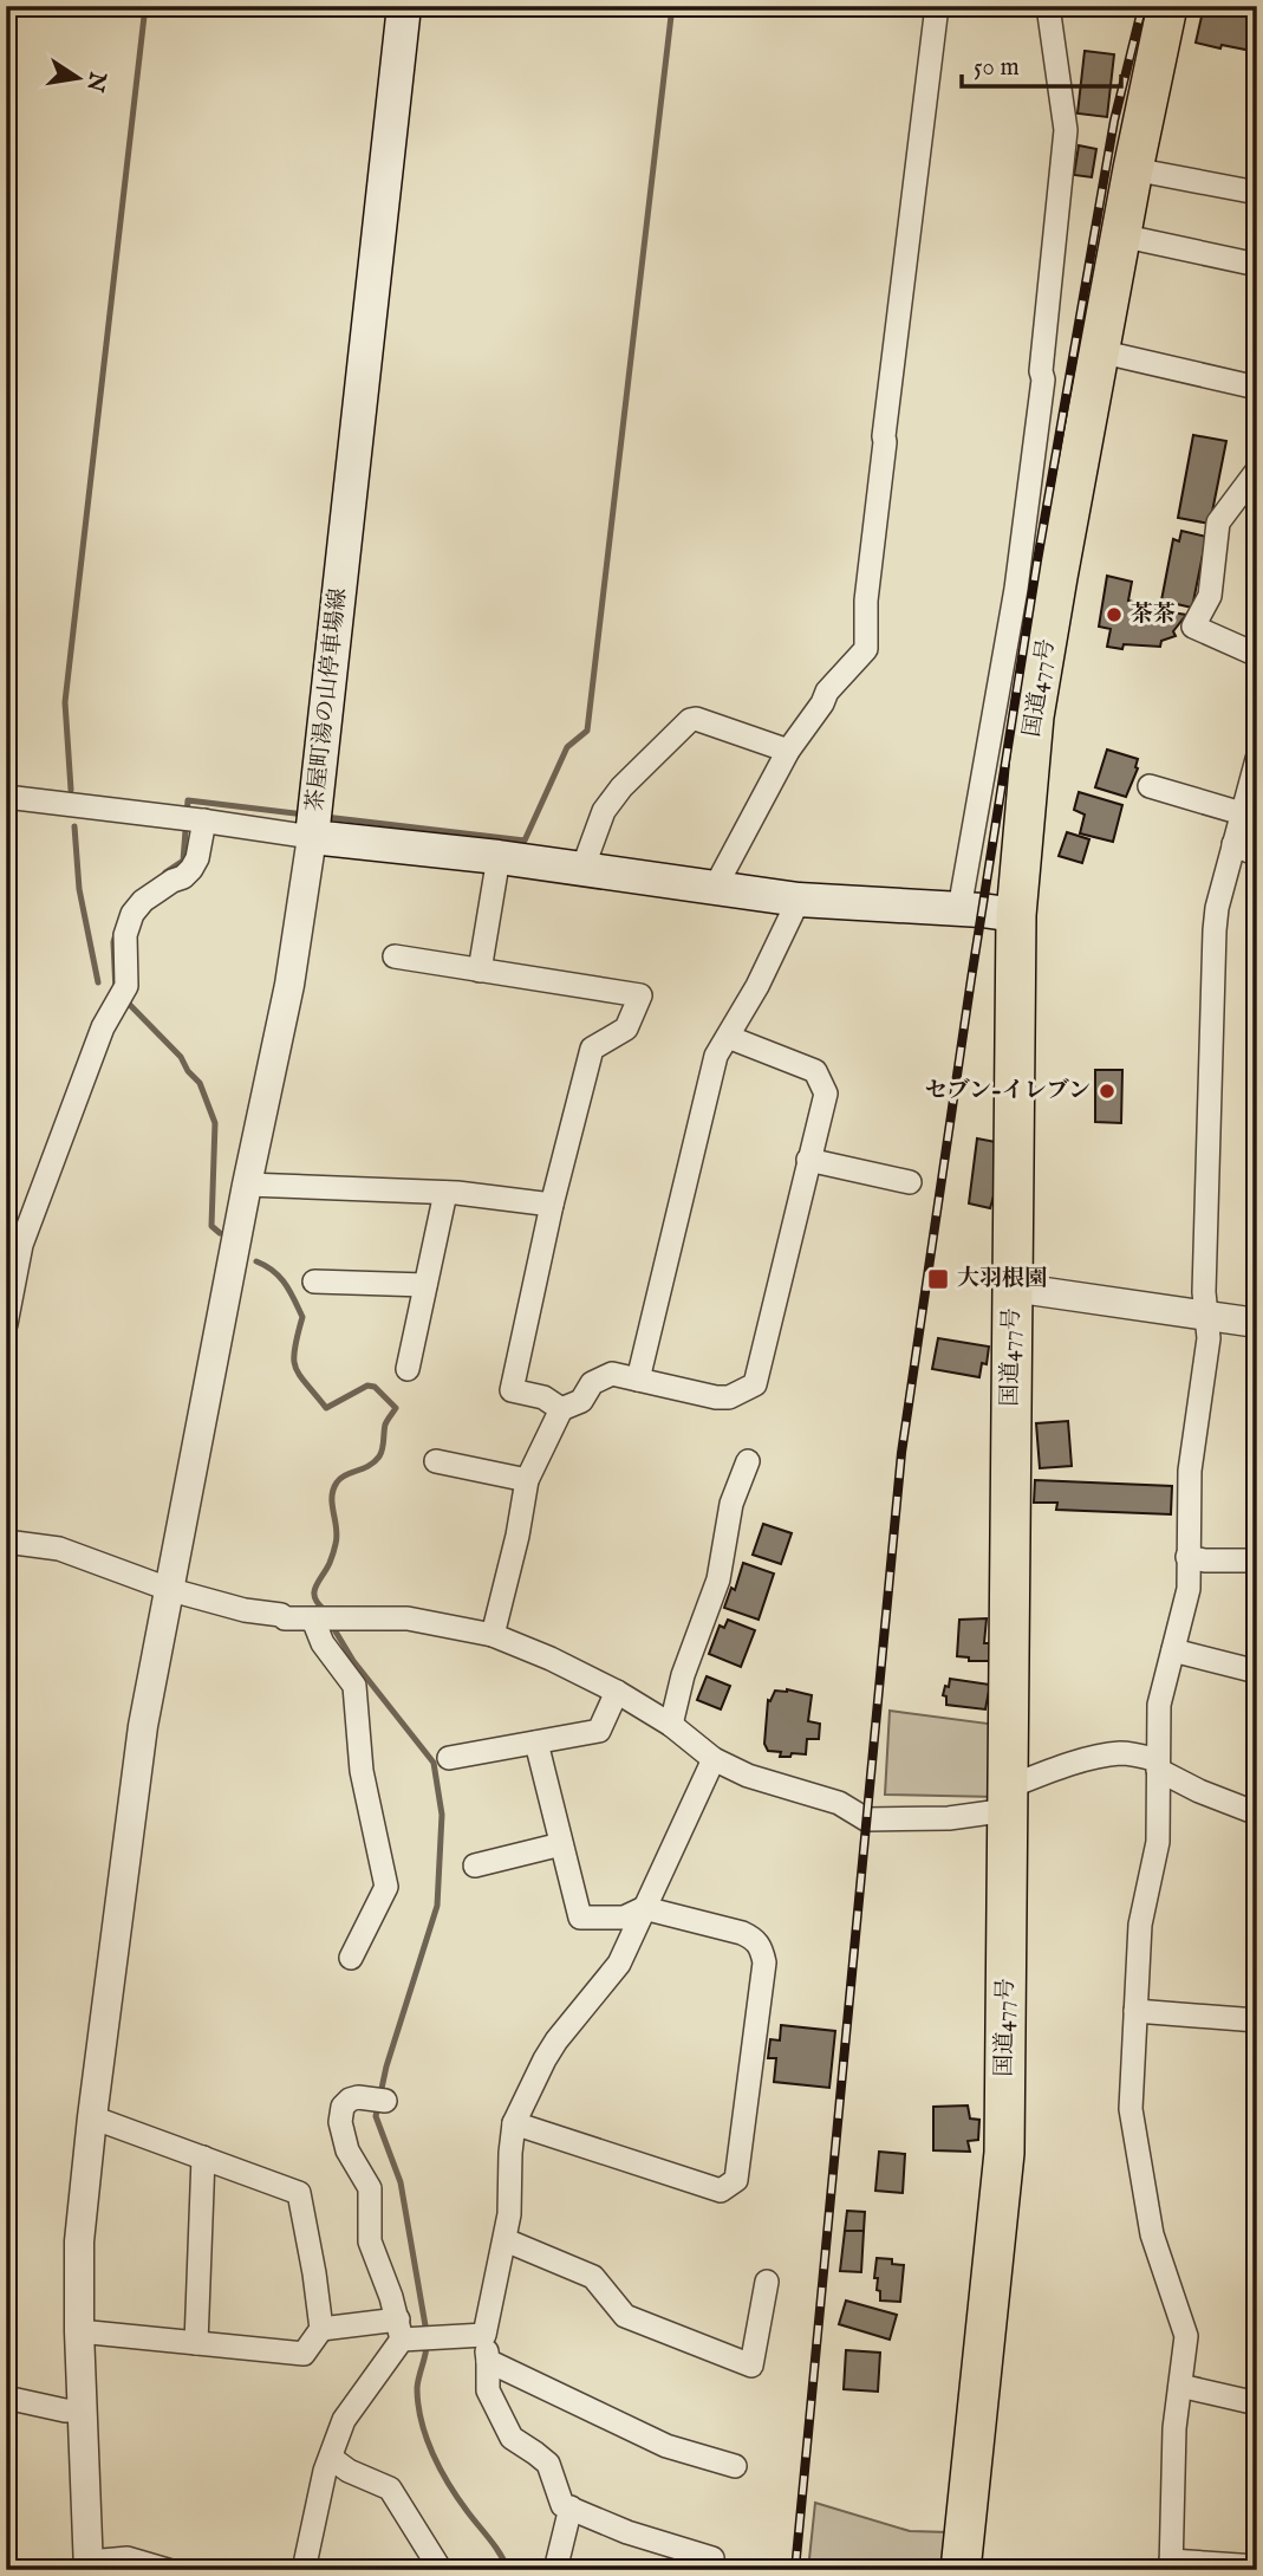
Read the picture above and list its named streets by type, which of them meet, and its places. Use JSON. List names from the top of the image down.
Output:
{
  "streets": {
    "highway": ["国道477号"],
    "main road": ["茶屋町湯の山停車場線"]
  },
  "crossings": [
    ["国道477号", "茶屋町湯の山停車場線"]
  ],
  "places": {
    "other": ["茶茶", "セブン-イレブン"],
    "transit": ["大羽根園"]
  },
  "scale_bar": "50 m",
  "north": "right"
}
